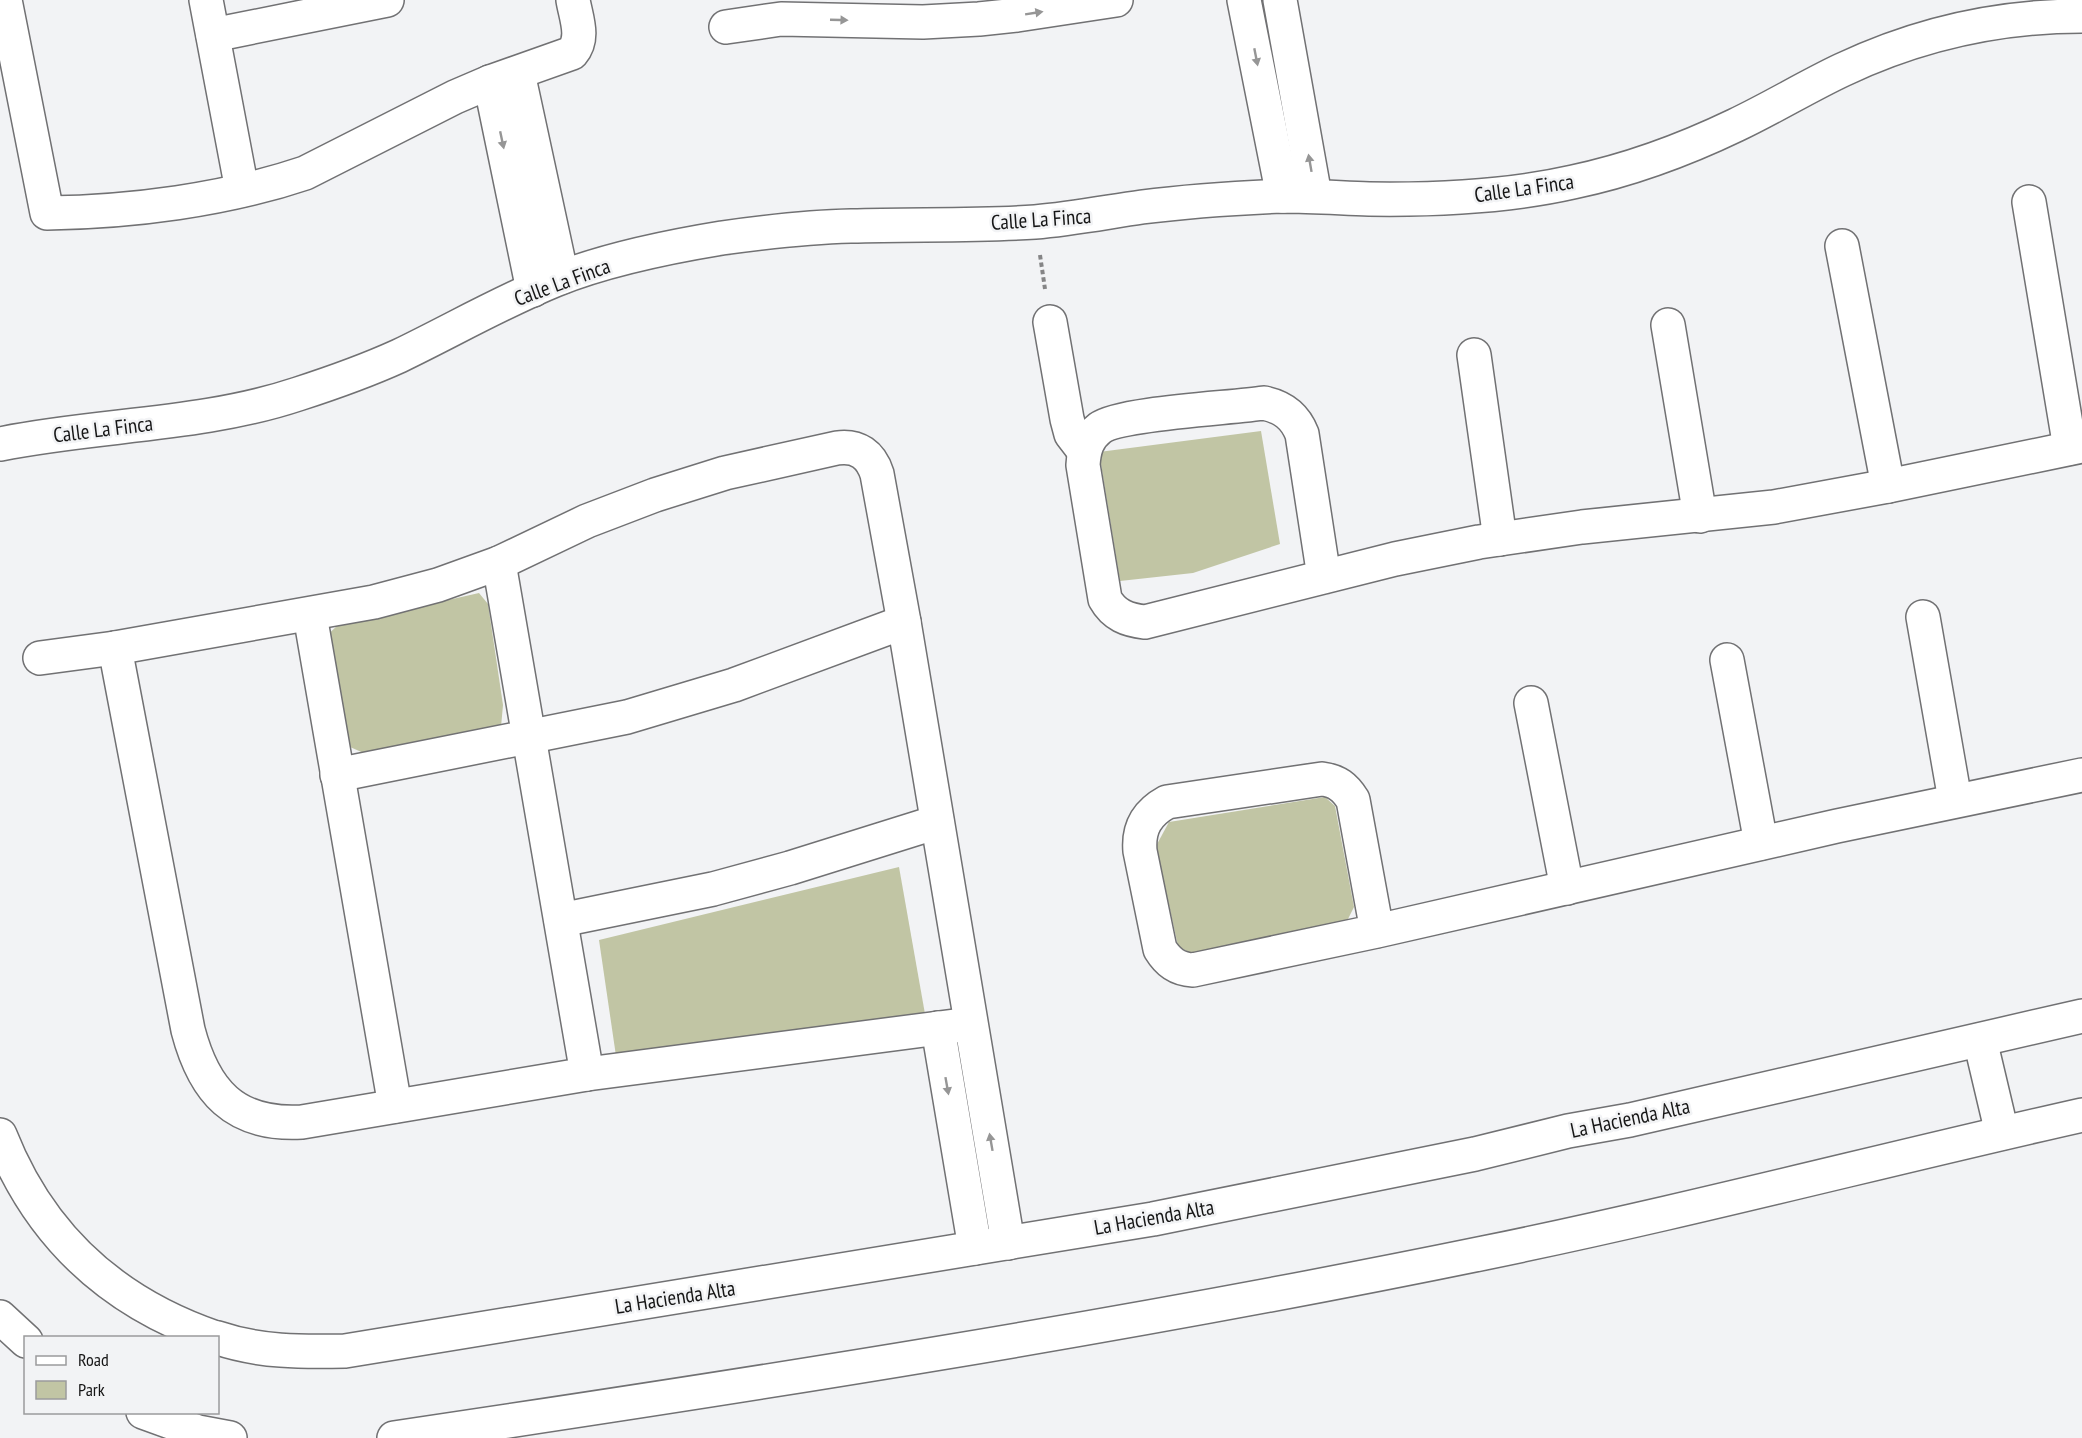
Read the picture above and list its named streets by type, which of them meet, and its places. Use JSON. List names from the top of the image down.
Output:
{
  "streets": {
    "street": ["Calle La Finca", "La Hacienda Alta"]
  },
  "legend": ["Road", "Park"]
}
